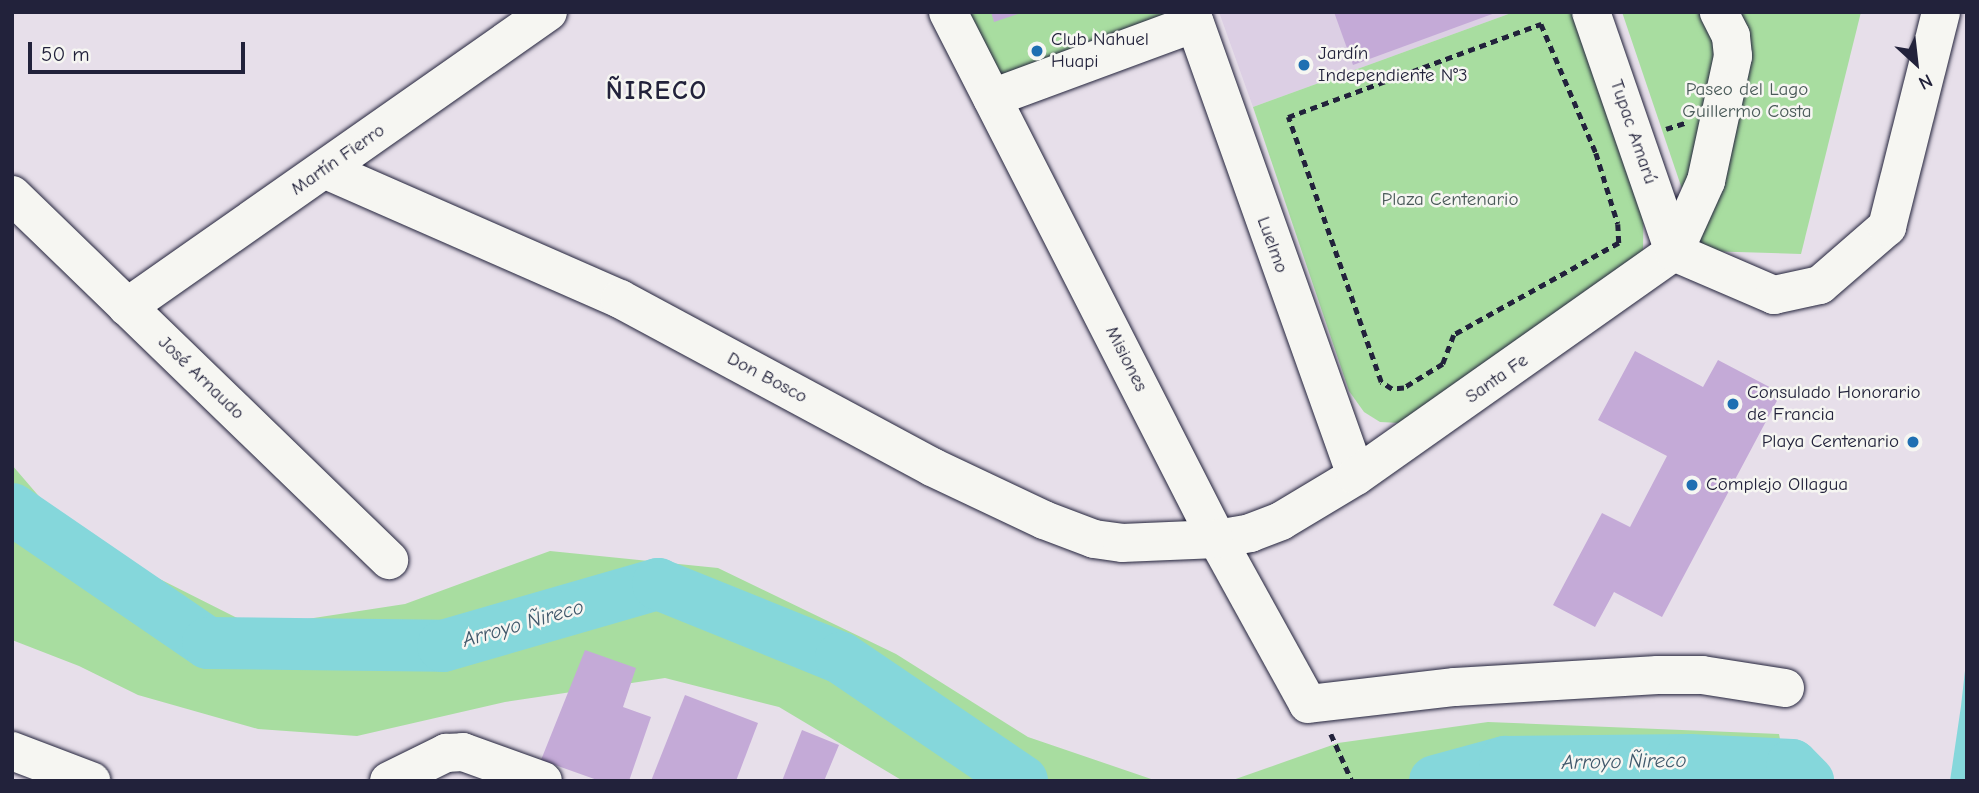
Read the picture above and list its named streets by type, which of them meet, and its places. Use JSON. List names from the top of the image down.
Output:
{
  "streets": {
    "street": [
      "Tupac Amarú",
      "Martín Fierro",
      "Luelmo",
      "Misiones",
      "José Arnaudo",
      "Don Bosco",
      "Santa Fe"
    ]
  },
  "crossings": [
    ["Tupac Amarú", "Santa Fe"],
    ["Martín Fierro", "José Arnaudo"],
    ["Martín Fierro", "Don Bosco"],
    ["Luelmo", "Santa Fe"],
    ["Misiones", "Don Bosco"],
    ["Misiones", "Santa Fe"],
    ["Don Bosco", "Santa Fe"]
  ],
  "districts": ["ÑIRECO"],
  "water": ["Arroyo Ñireco"],
  "parks": ["Paseo del Lago Guillermo Costa", "Plaza Centenario"],
  "places": [
    "Club Nahuel Huapi",
    "Jardín Independiente N°3",
    "Consulado Honorario de Francia",
    "Playa Centenario",
    "Complejo Ollagua"
  ],
  "scale_bar": "50 m",
  "north": "bottom right"
}
